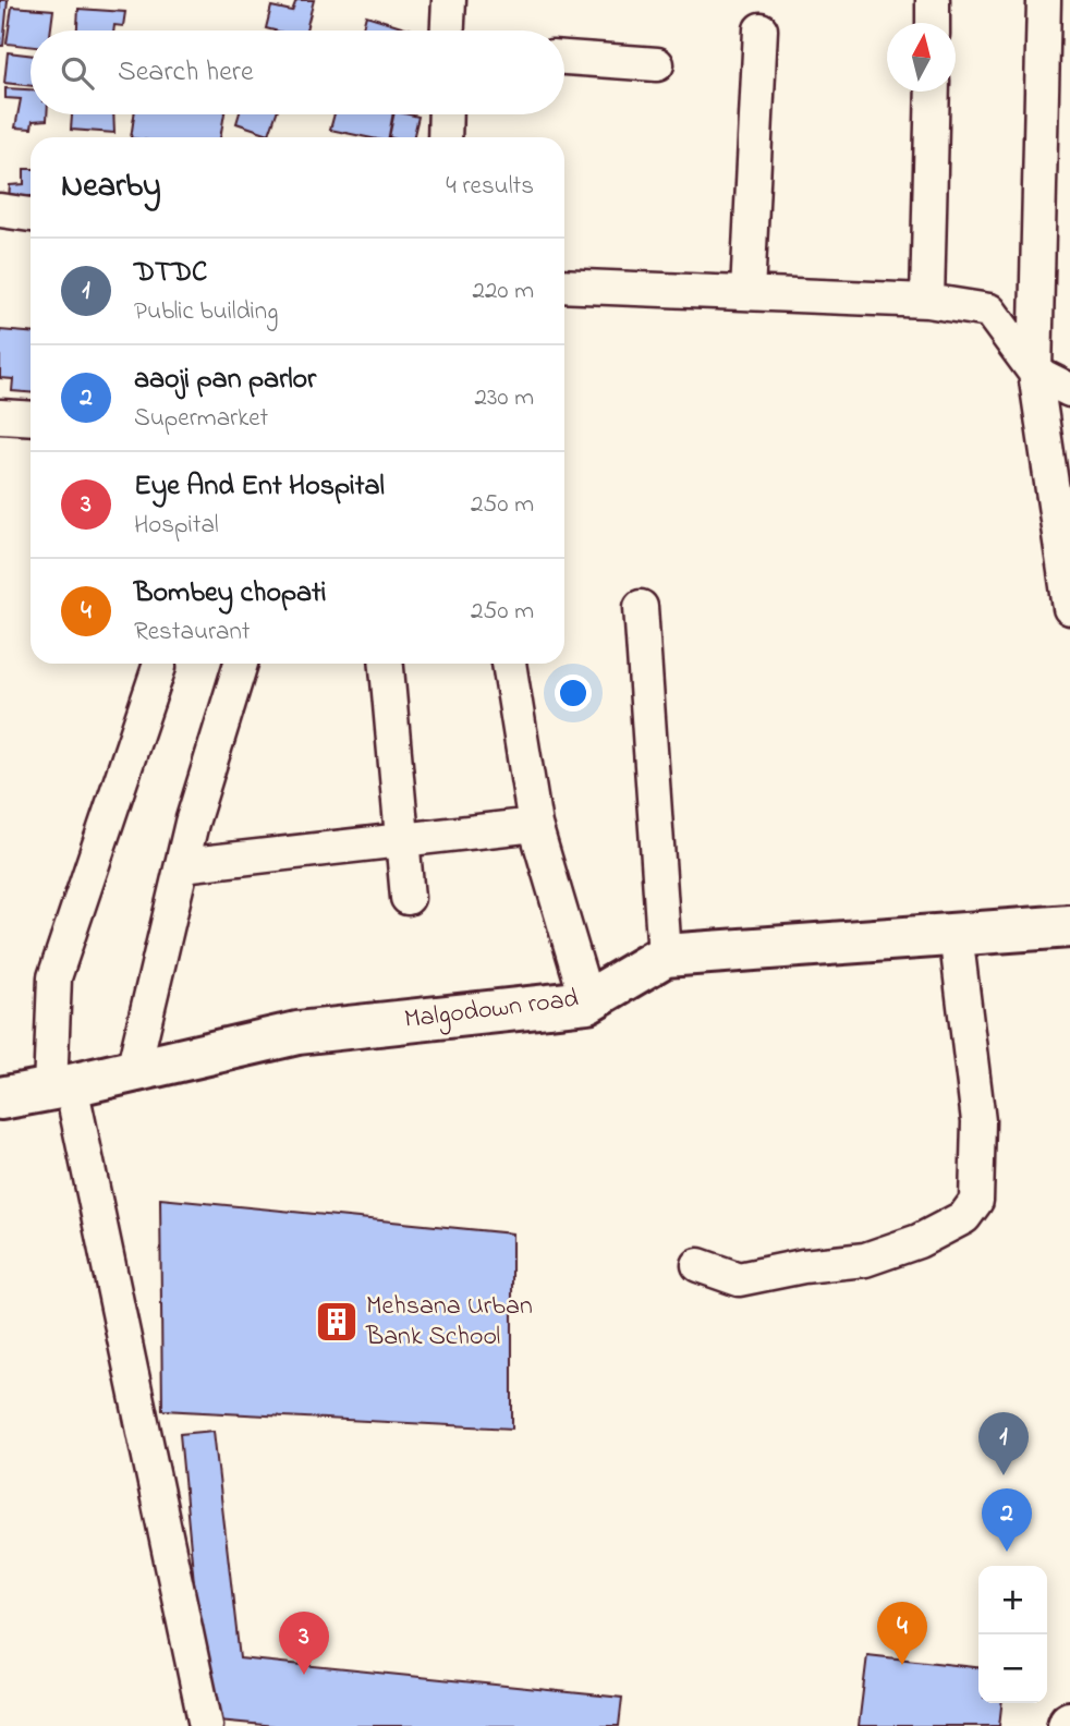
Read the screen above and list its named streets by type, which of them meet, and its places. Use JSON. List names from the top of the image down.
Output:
{
  "streets": {
    "street": ["Malgodown road"]
  },
  "places": {
    "building": ["Mehsana Urban Bank School"]
  },
  "north": "top",
  "page": {
    "search": "Search here",
    "heading": ["Nearby", "4 results"],
    "list": [
      {
        "mark": "1",
        "name": "DTDC",
        "note": "Public building",
        "value": "220 m"
      },
      {
        "mark": "2",
        "name": "aaoji pan parlor",
        "note": "Supermarket",
        "value": "230 m"
      },
      {
        "mark": "3",
        "name": "Eye And Ent Hospital",
        "note": "Hospital",
        "value": "250 m"
      },
      {
        "mark": "4",
        "name": "Bombey chopati",
        "note": "Restaurant",
        "value": "250 m"
      }
    ],
    "pins": [
      "1",
      "2",
      "4",
      "3"
    ],
    "map_buttons": ["+", "−"]
  }
}
